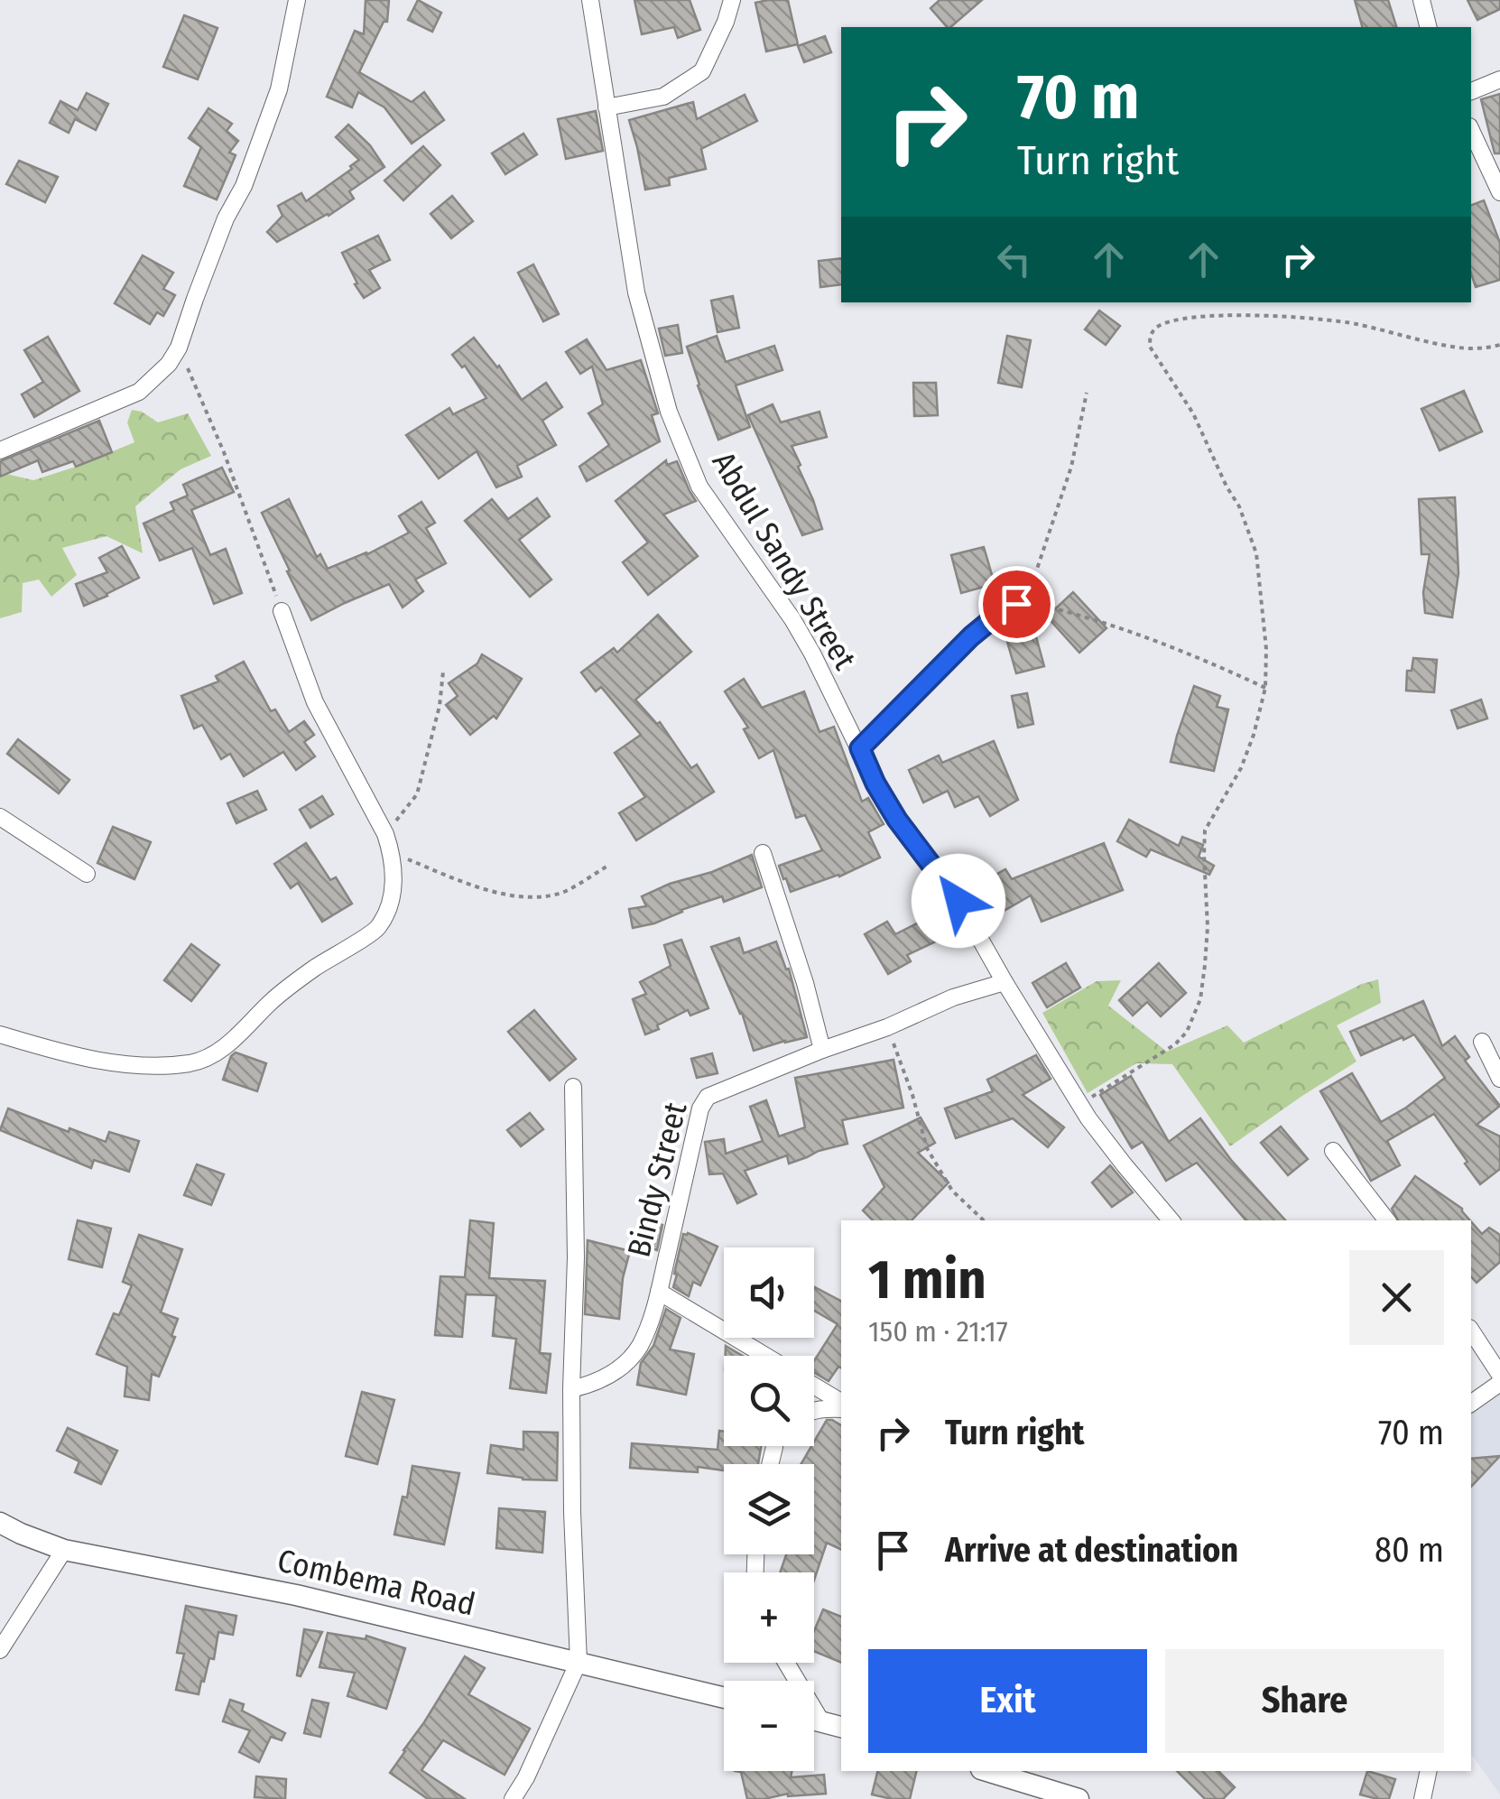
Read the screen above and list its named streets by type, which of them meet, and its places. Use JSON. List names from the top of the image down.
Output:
{
  "streets": {
    "street": ["Abdul Sandy Street", "Bindy Street", "Combema Road"]
  },
  "crossings": [
    ["Abdul Sandy Street", "Bindy Street"],
    ["Bindy Street", "Combema Road"]
  ],
  "page": {
    "turn": ["70 m", "Turn right"],
    "heading": ["1 min", "150 m · 21:17"],
    "map_buttons": ["+", "−"],
    "list": [
      {
        "name": "Turn right",
        "value": "70 m"
      },
      {
        "name": "Arrive at destination",
        "value": "80 m"
      }
    ],
    "buttons": ["Exit", "Share"]
  }
}
